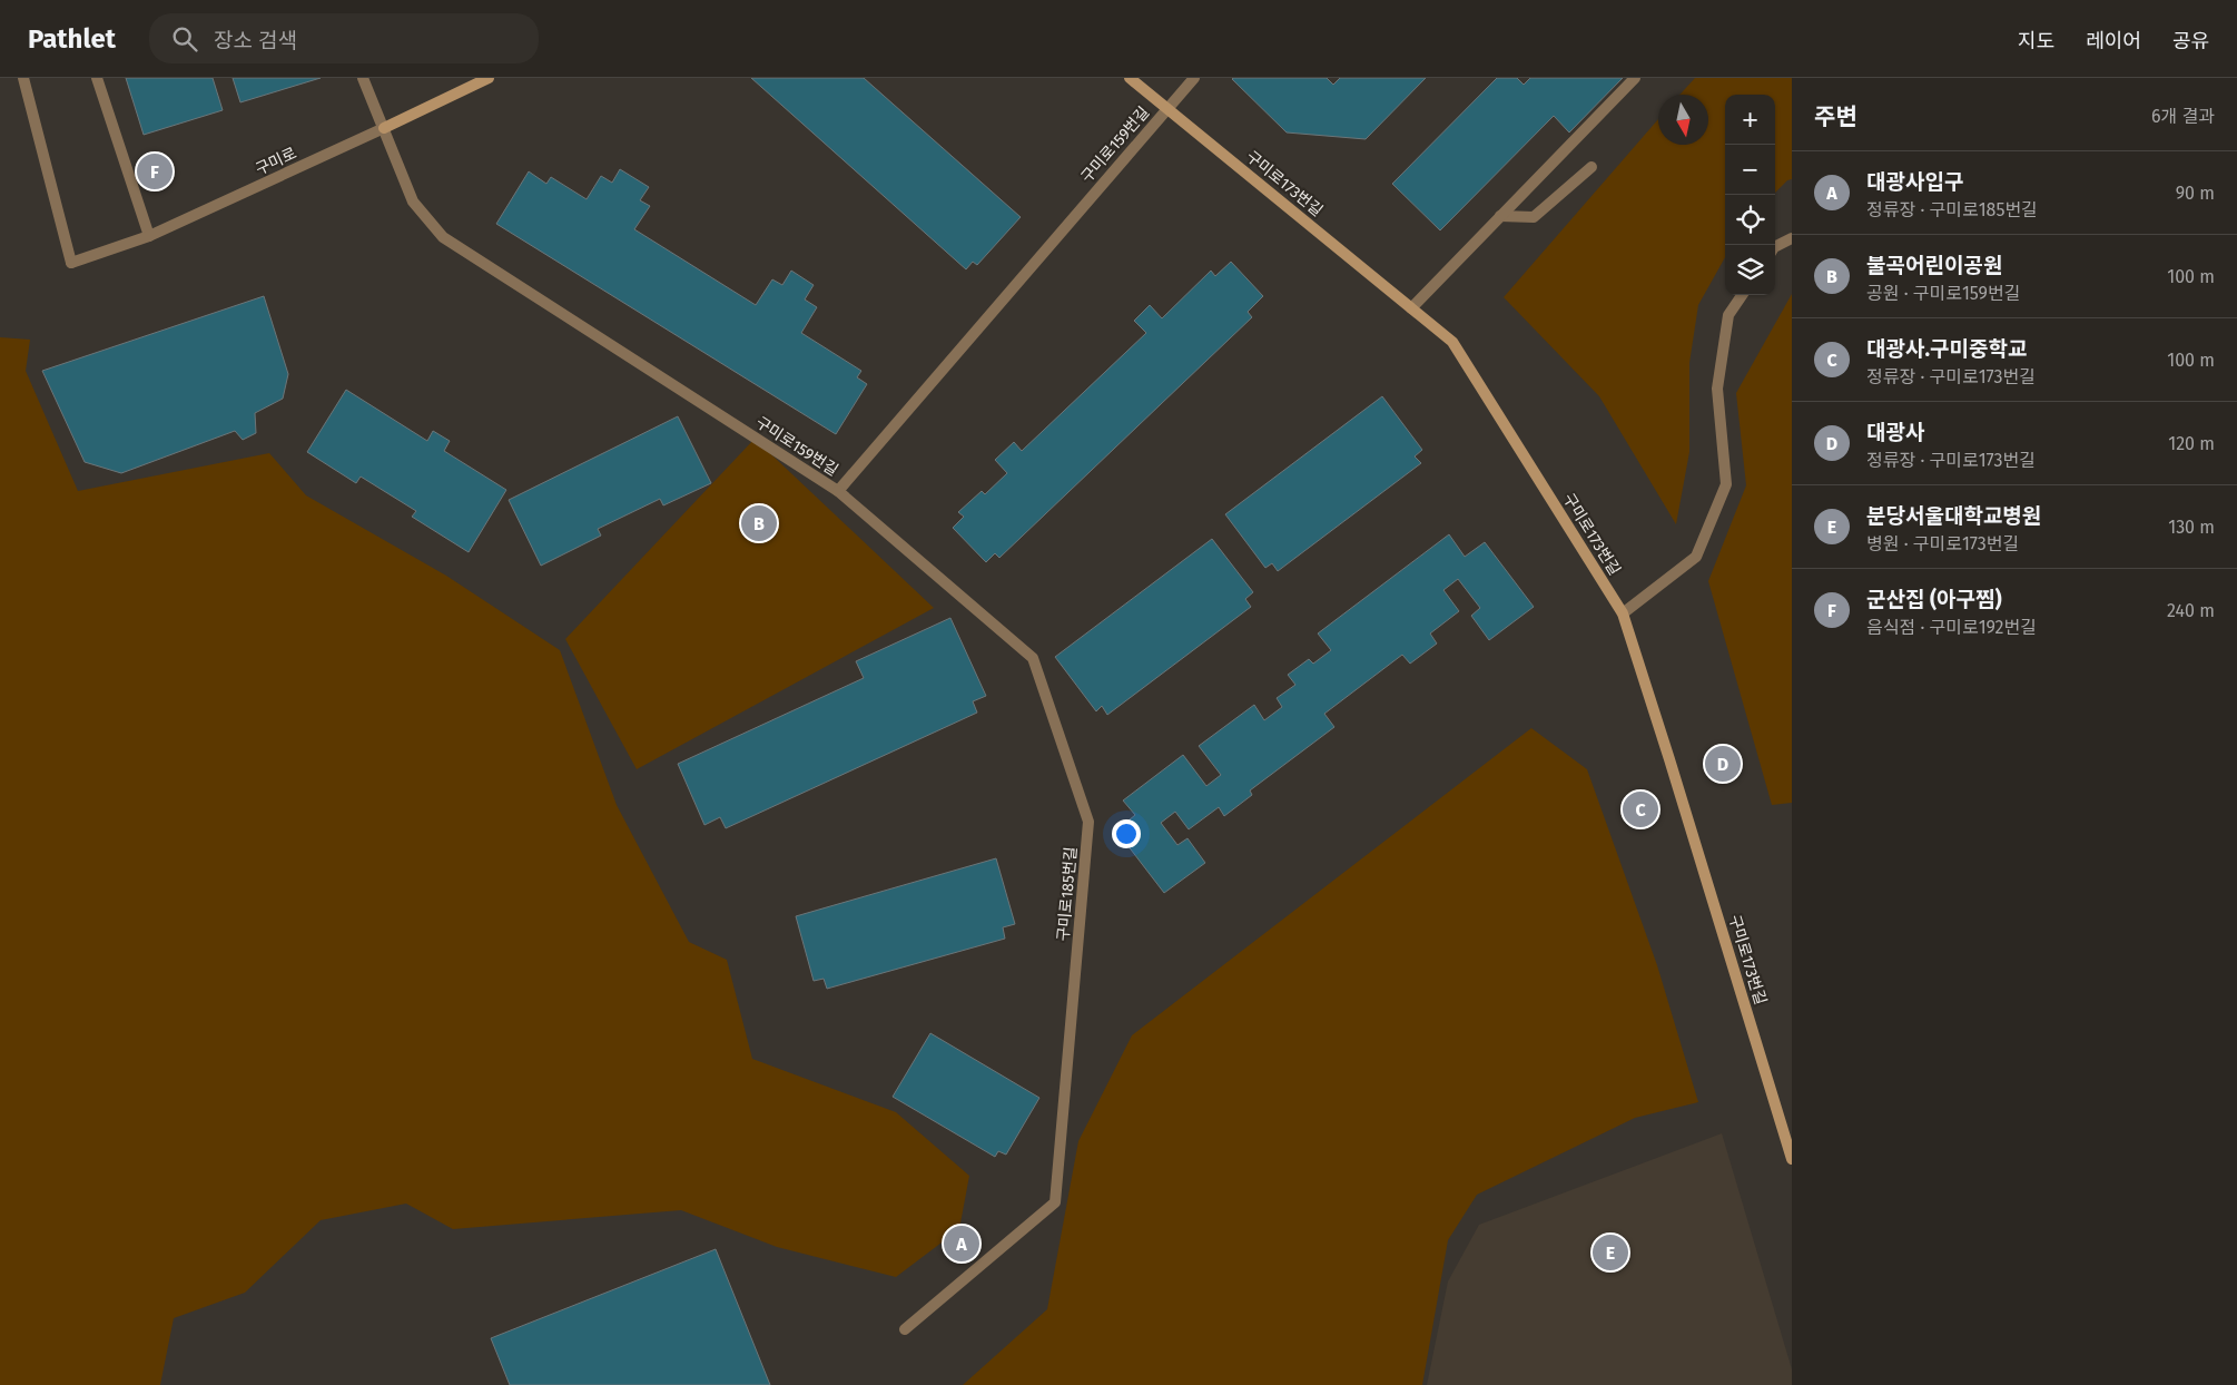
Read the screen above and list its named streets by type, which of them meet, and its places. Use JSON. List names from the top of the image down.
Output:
{
  "streets": {
    "street": [
      "구미로159번길",
      "구미로",
      "구미로173번길",
      "구미로185번길"
    ]
  },
  "crossings": [
    ["구미로159번길", "구미로"],
    ["구미로159번길", "구미로173번길"],
    ["구미로159번길", "구미로185번길"]
  ],
  "north": "bottom",
  "page": {
    "header": "Pathlet",
    "search": "장소 검색",
    "nav": ["지도", "레이어", "공유"],
    "heading": ["주변", "6개 결과"],
    "map_buttons": ["+", "−"],
    "list": [
      {
        "mark": "A",
        "name": "대광사입구",
        "note": "정류장 · 구미로185번길",
        "value": "90 m"
      },
      {
        "mark": "B",
        "name": "불곡어린이공원",
        "note": "공원 · 구미로159번길",
        "value": "100 m"
      },
      {
        "mark": "C",
        "name": "대광사.구미중학교",
        "note": "정류장 · 구미로173번길",
        "value": "100 m"
      },
      {
        "mark": "D",
        "name": "대광사",
        "note": "정류장 · 구미로173번길",
        "value": "120 m"
      },
      {
        "mark": "E",
        "name": "분당서울대학교병원",
        "note": "병원 · 구미로173번길",
        "value": "130 m"
      },
      {
        "mark": "F",
        "name": "군산집 (아구찜)",
        "note": "음식점 · 구미로192번길",
        "value": "240 m"
      }
    ],
    "pins": [
      "F",
      "B",
      "D",
      "C",
      "A",
      "E"
    ]
  }
}
